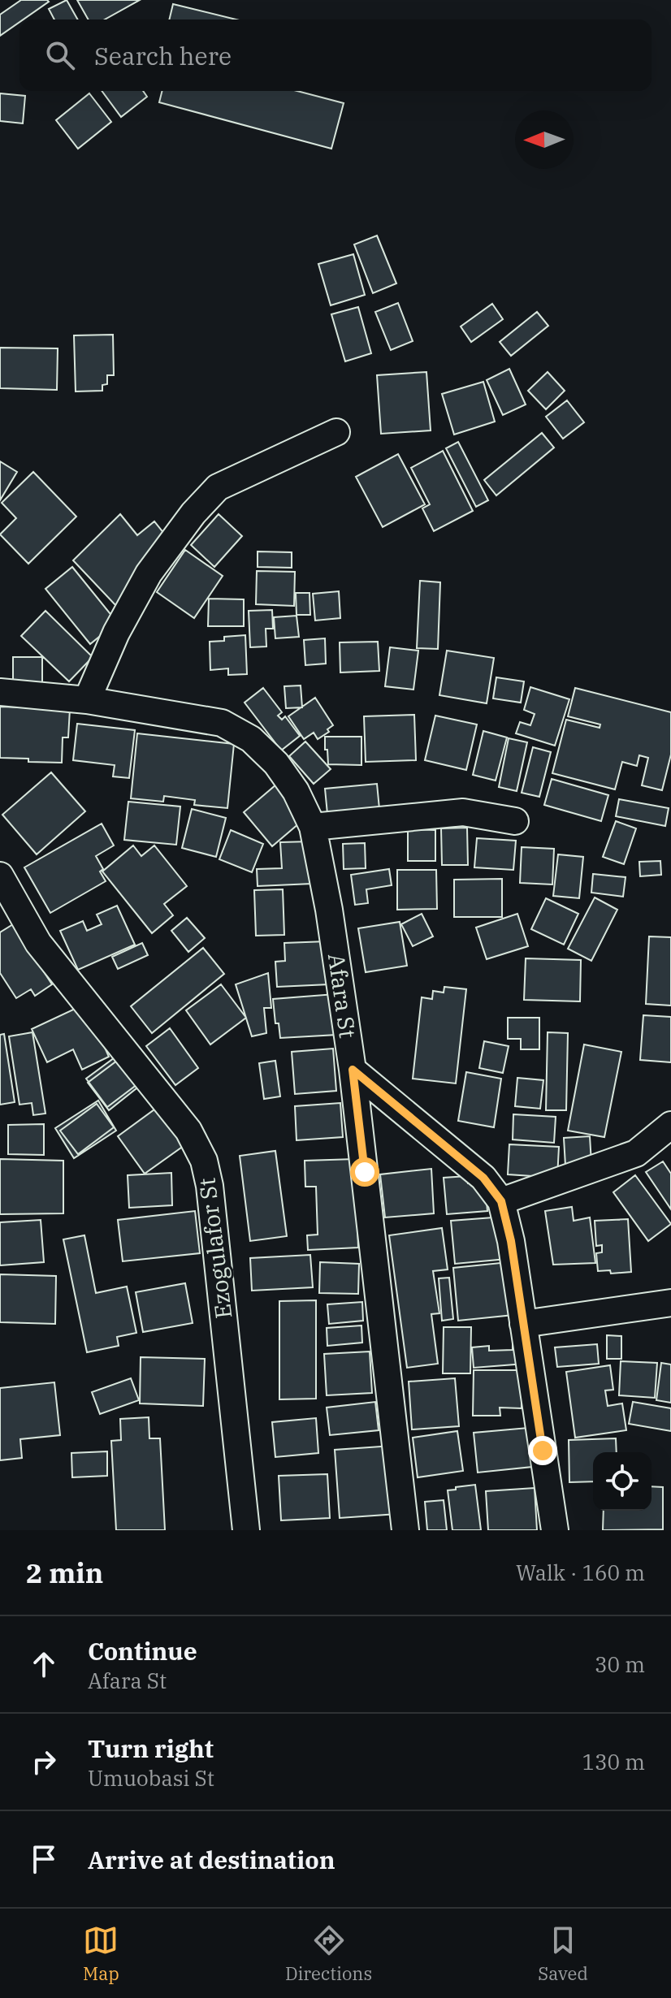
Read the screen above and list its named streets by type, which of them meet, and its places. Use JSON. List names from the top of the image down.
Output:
{
  "streets": {
    "street": ["Afara St", "Ezogulafor St"]
  },
  "north": "left",
  "page": {
    "search": "Search here",
    "heading": ["2 min", "Walk · 160 m"],
    "list": [
      ["Continue", "Afara St", "30 m"],
      ["Turn right", "Umuobasi St", "130 m"],
      "Arrive at destination"
    ],
    "nav": ["Map", "Directions", "Saved"]
  }
}
